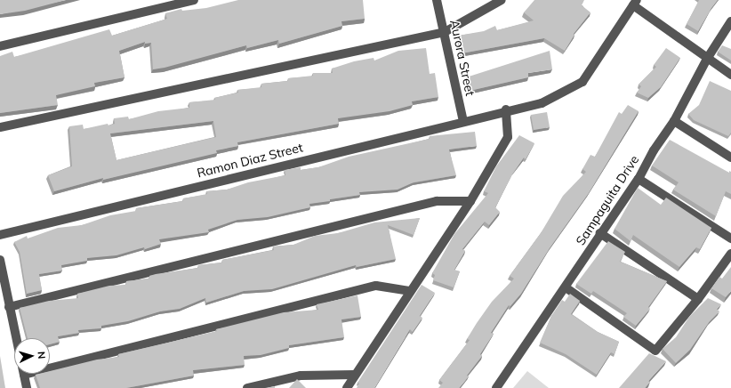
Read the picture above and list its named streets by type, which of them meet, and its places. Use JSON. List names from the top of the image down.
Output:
{
  "streets": {
    "street": ["Aurora Street", "Ramon Diaz Street", "Sampaguita Drive"]
  },
  "crossings": [
    ["Aurora Street", "Ramon Diaz Street"]
  ],
  "north": "right"
}
